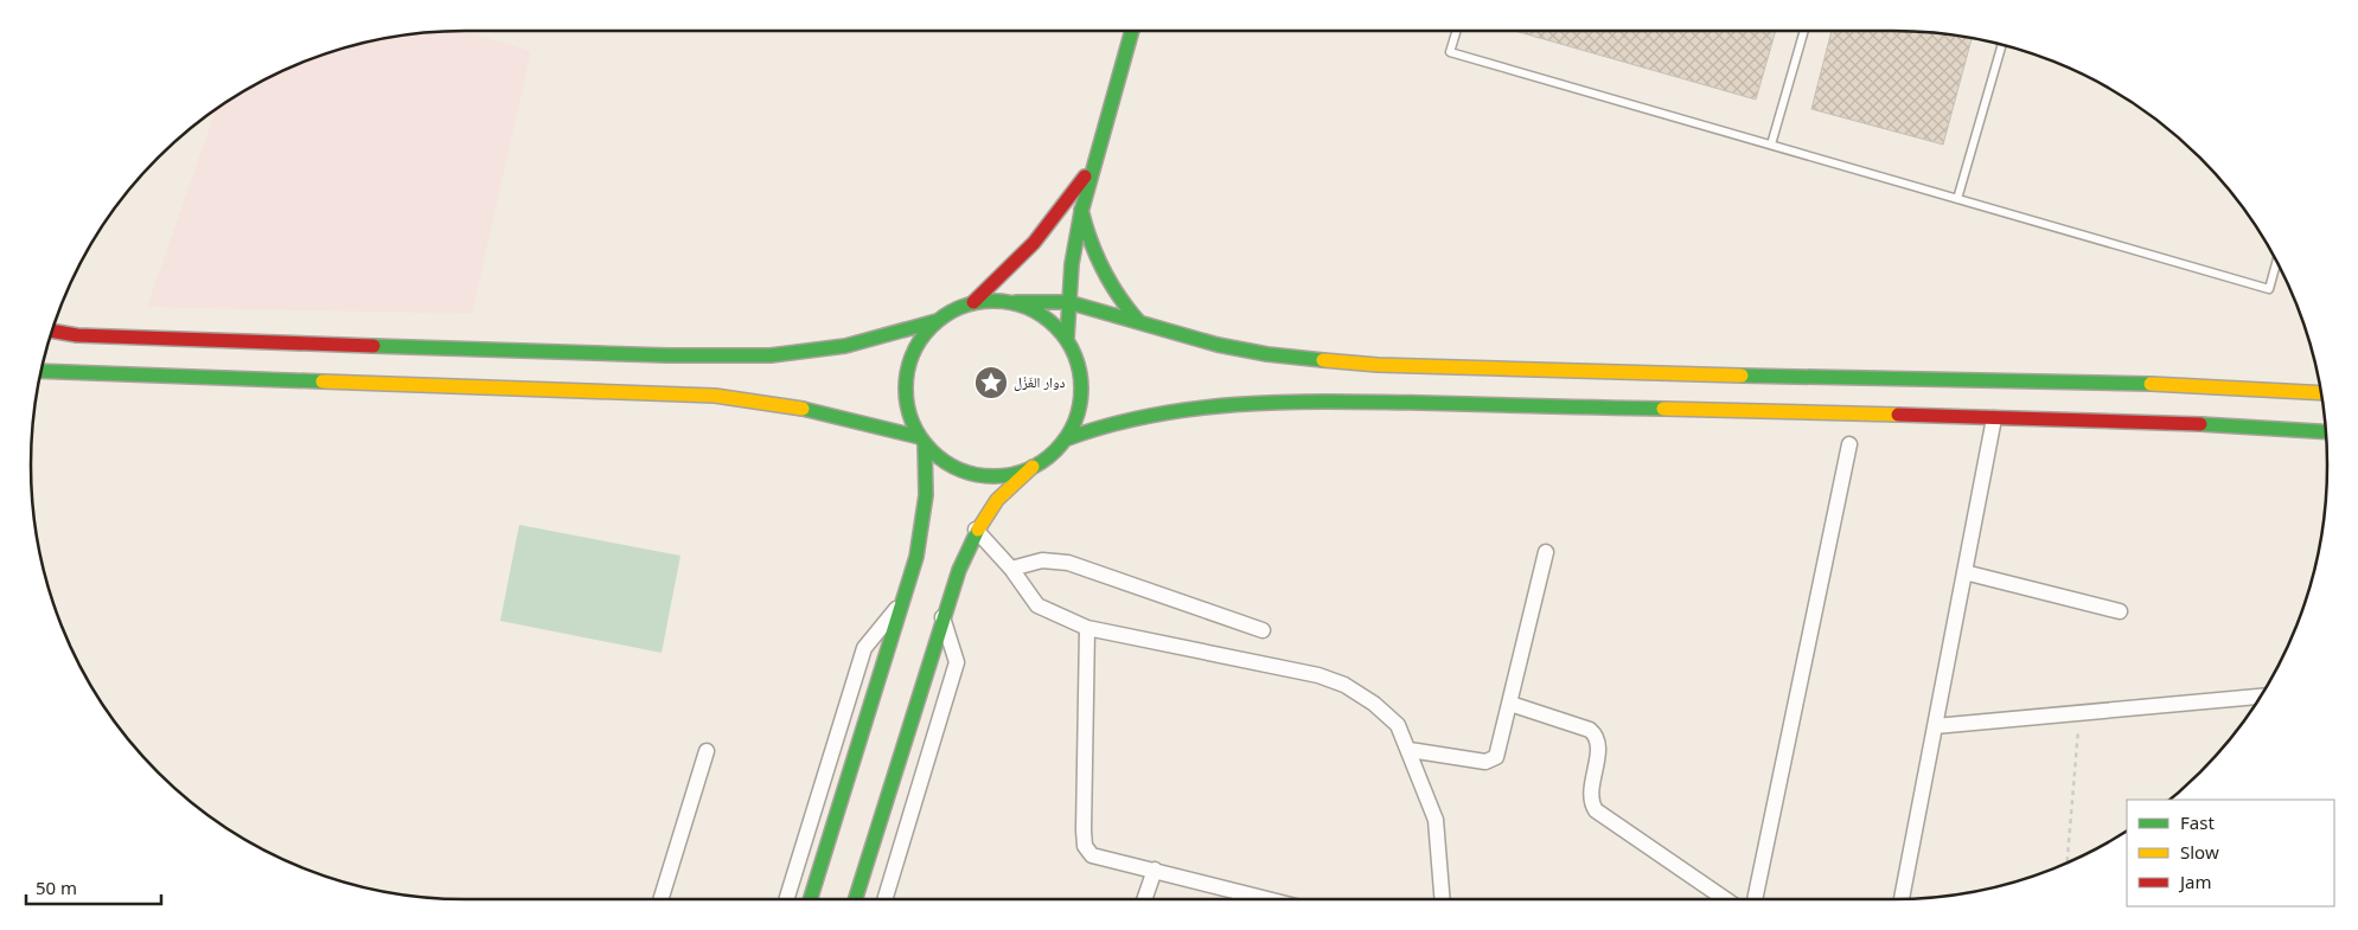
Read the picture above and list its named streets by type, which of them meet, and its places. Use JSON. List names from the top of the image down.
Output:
{
  "places": {
    "place": ["دوار الغَزْل"]
  },
  "legend": ["Fast", "Slow", "Jam"],
  "scale_bar": "50 m"
}
